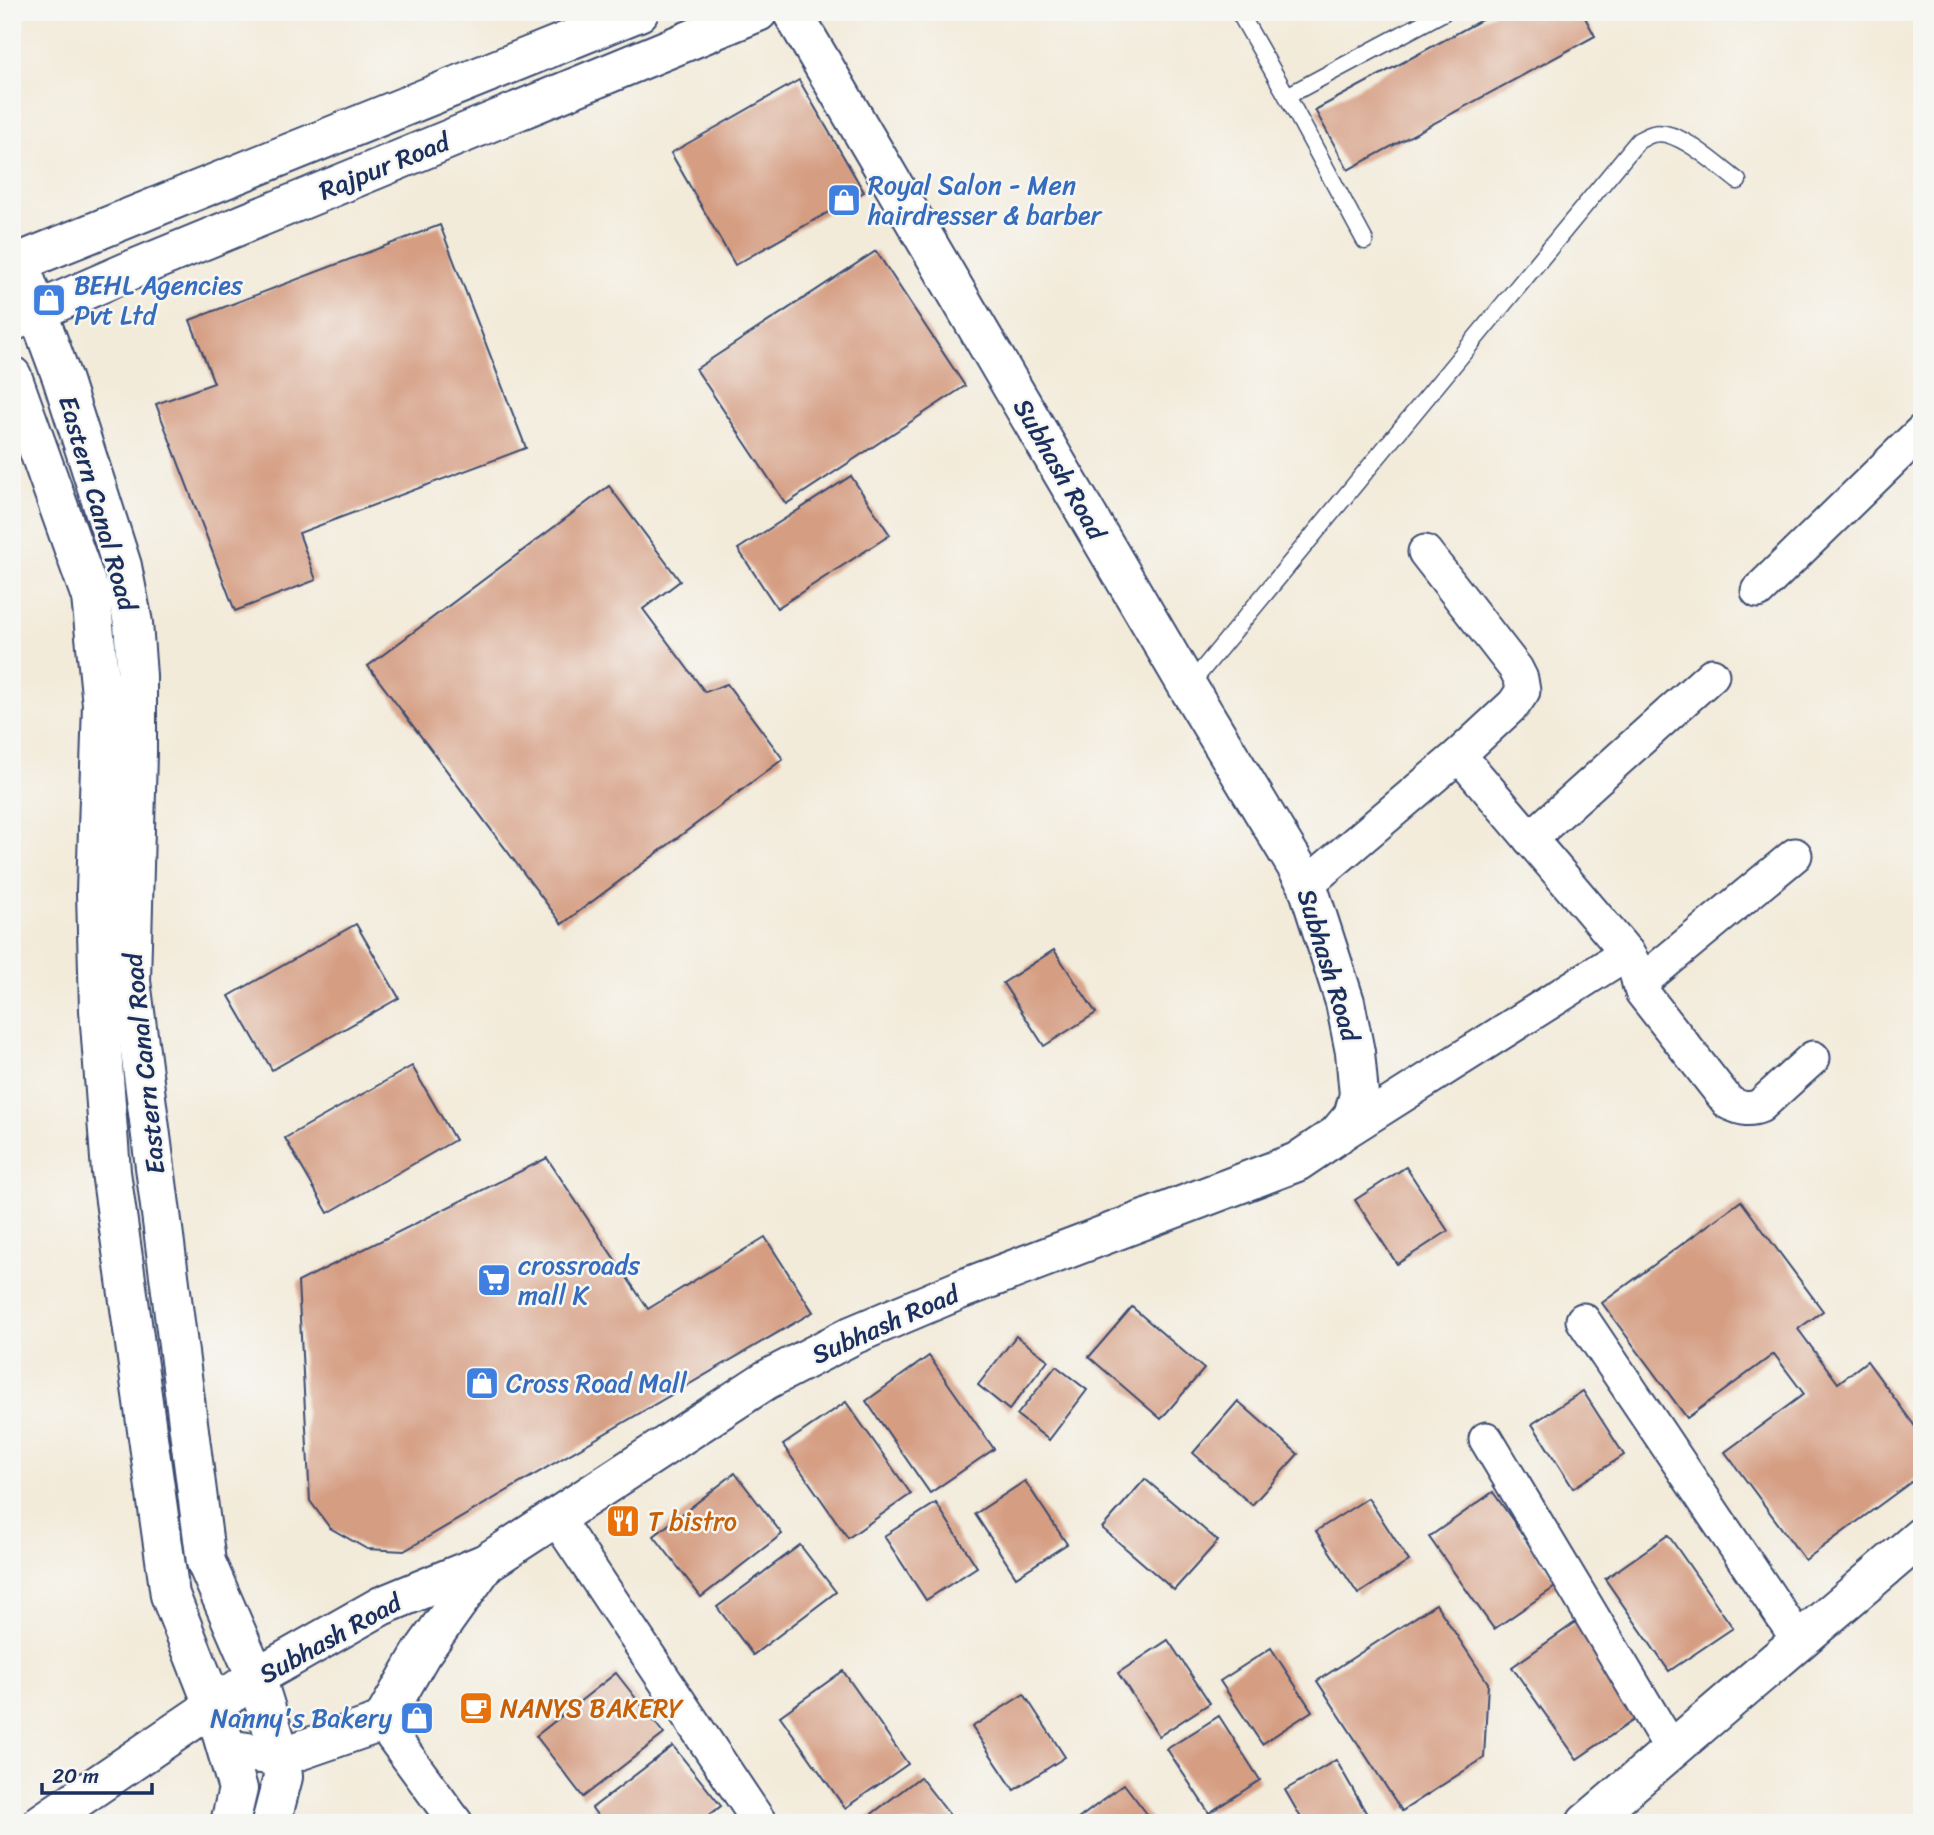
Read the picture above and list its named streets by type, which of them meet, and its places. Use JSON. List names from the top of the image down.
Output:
{
  "streets": {
    "main road": ["Rajpur Road", "Subhash Road", "Eastern Canal Road"]
  },
  "crossings": [
    ["Rajpur Road", "Eastern Canal Road"],
    ["Subhash Road", "Eastern Canal Road"]
  ],
  "places": {
    "shop": [
      "Royal Salon - Men hairdresser & barber",
      "BEHL Agencies Pvt Ltd",
      "Cross Road Mall",
      "Nanny's Bakery"
    ],
    "supermarket": ["crossroads mall K"],
    "restaurant": ["T bistro"],
    "cafe": ["NANYS BAKERY"]
  },
  "scale_bar": "20 m"
}
